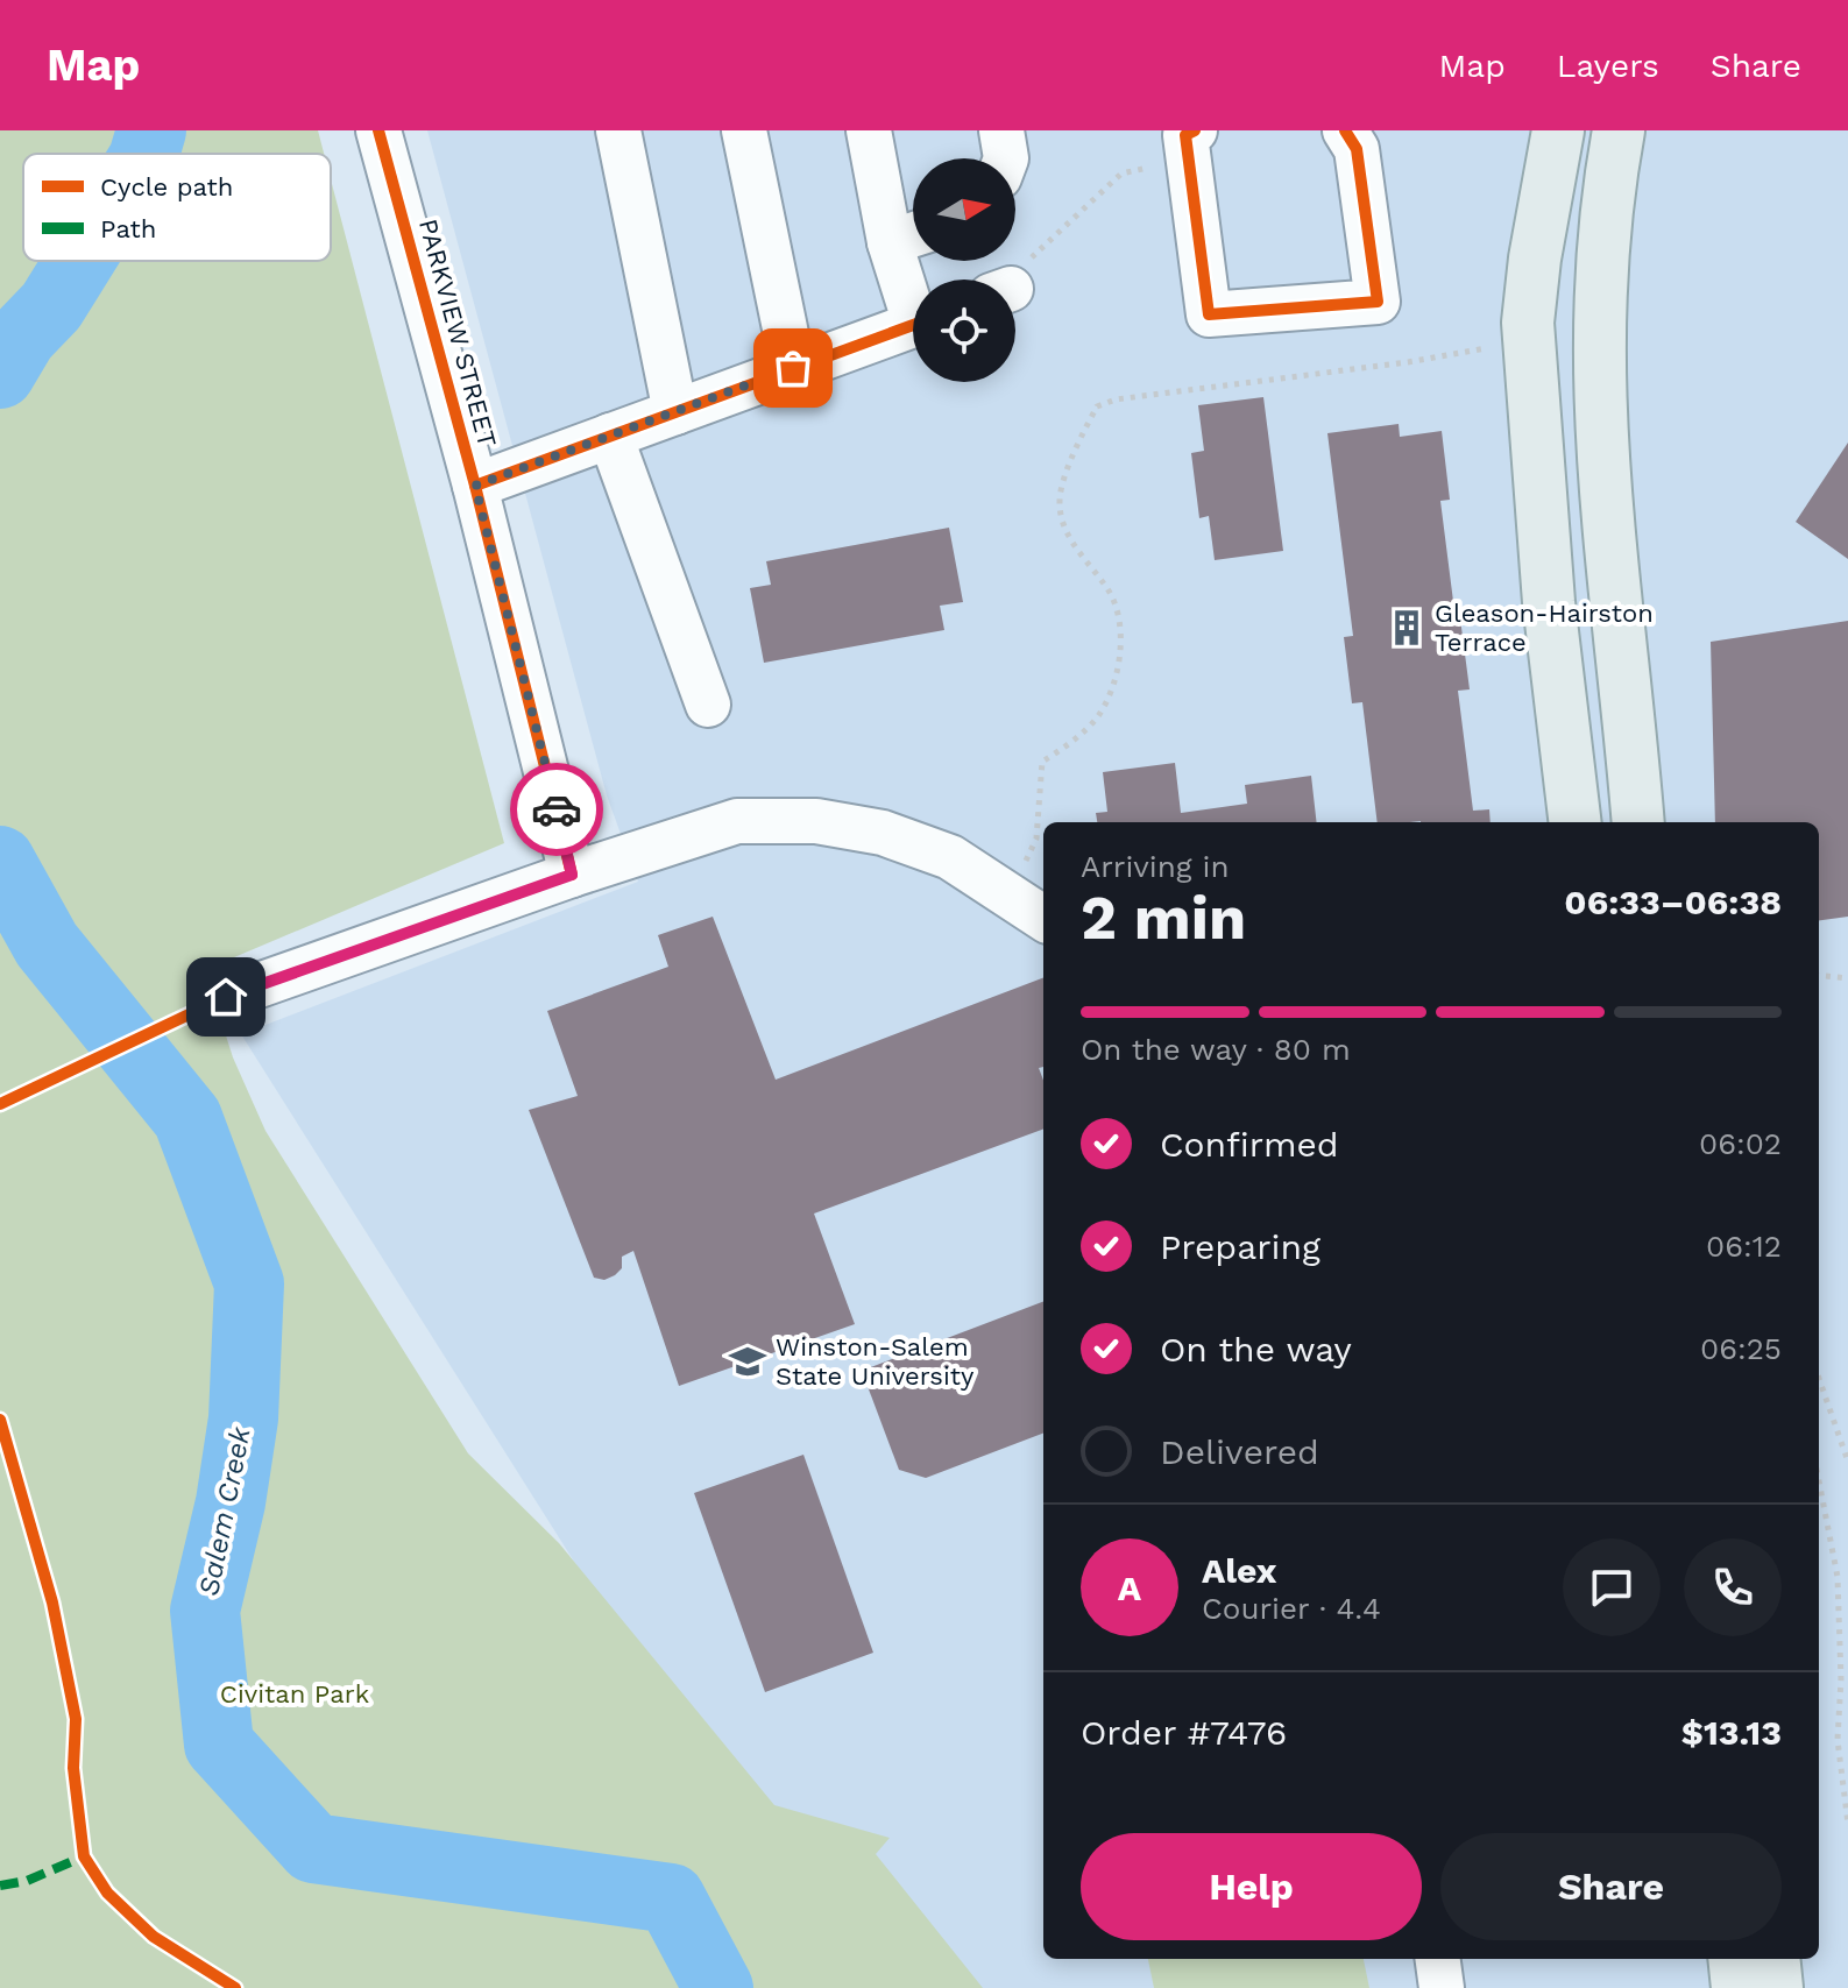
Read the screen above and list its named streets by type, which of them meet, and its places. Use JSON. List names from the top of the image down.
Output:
{
  "streets": {
    "street": ["PARKVIEW STREET"]
  },
  "water": ["Salem Creek"],
  "parks": ["Civitan Park"],
  "places": {
    "building": ["Gleason-Hairston Terrace"],
    "school or university": ["Winston-Salem State University"]
  },
  "legend": ["Cycle path", "Path"],
  "north": "right",
  "page": {
    "header": "Map",
    "nav": ["Map", "Layers", "Share"],
    "heading": ["2 min", "Arriving in", "06:33–06:38"],
    "panel": [
      "Alex",
      "Courier · 4.4",
      "Order #7476",
      "$13.13"
    ],
    "bar": "On the way · 80 m",
    "list": [
      ["Confirmed", "06:02"],
      ["Preparing", "06:12"],
      ["On the way", "06:25"],
      "Delivered"
    ],
    "round": "A",
    "buttons": ["Help", "Share"]
  }
}
